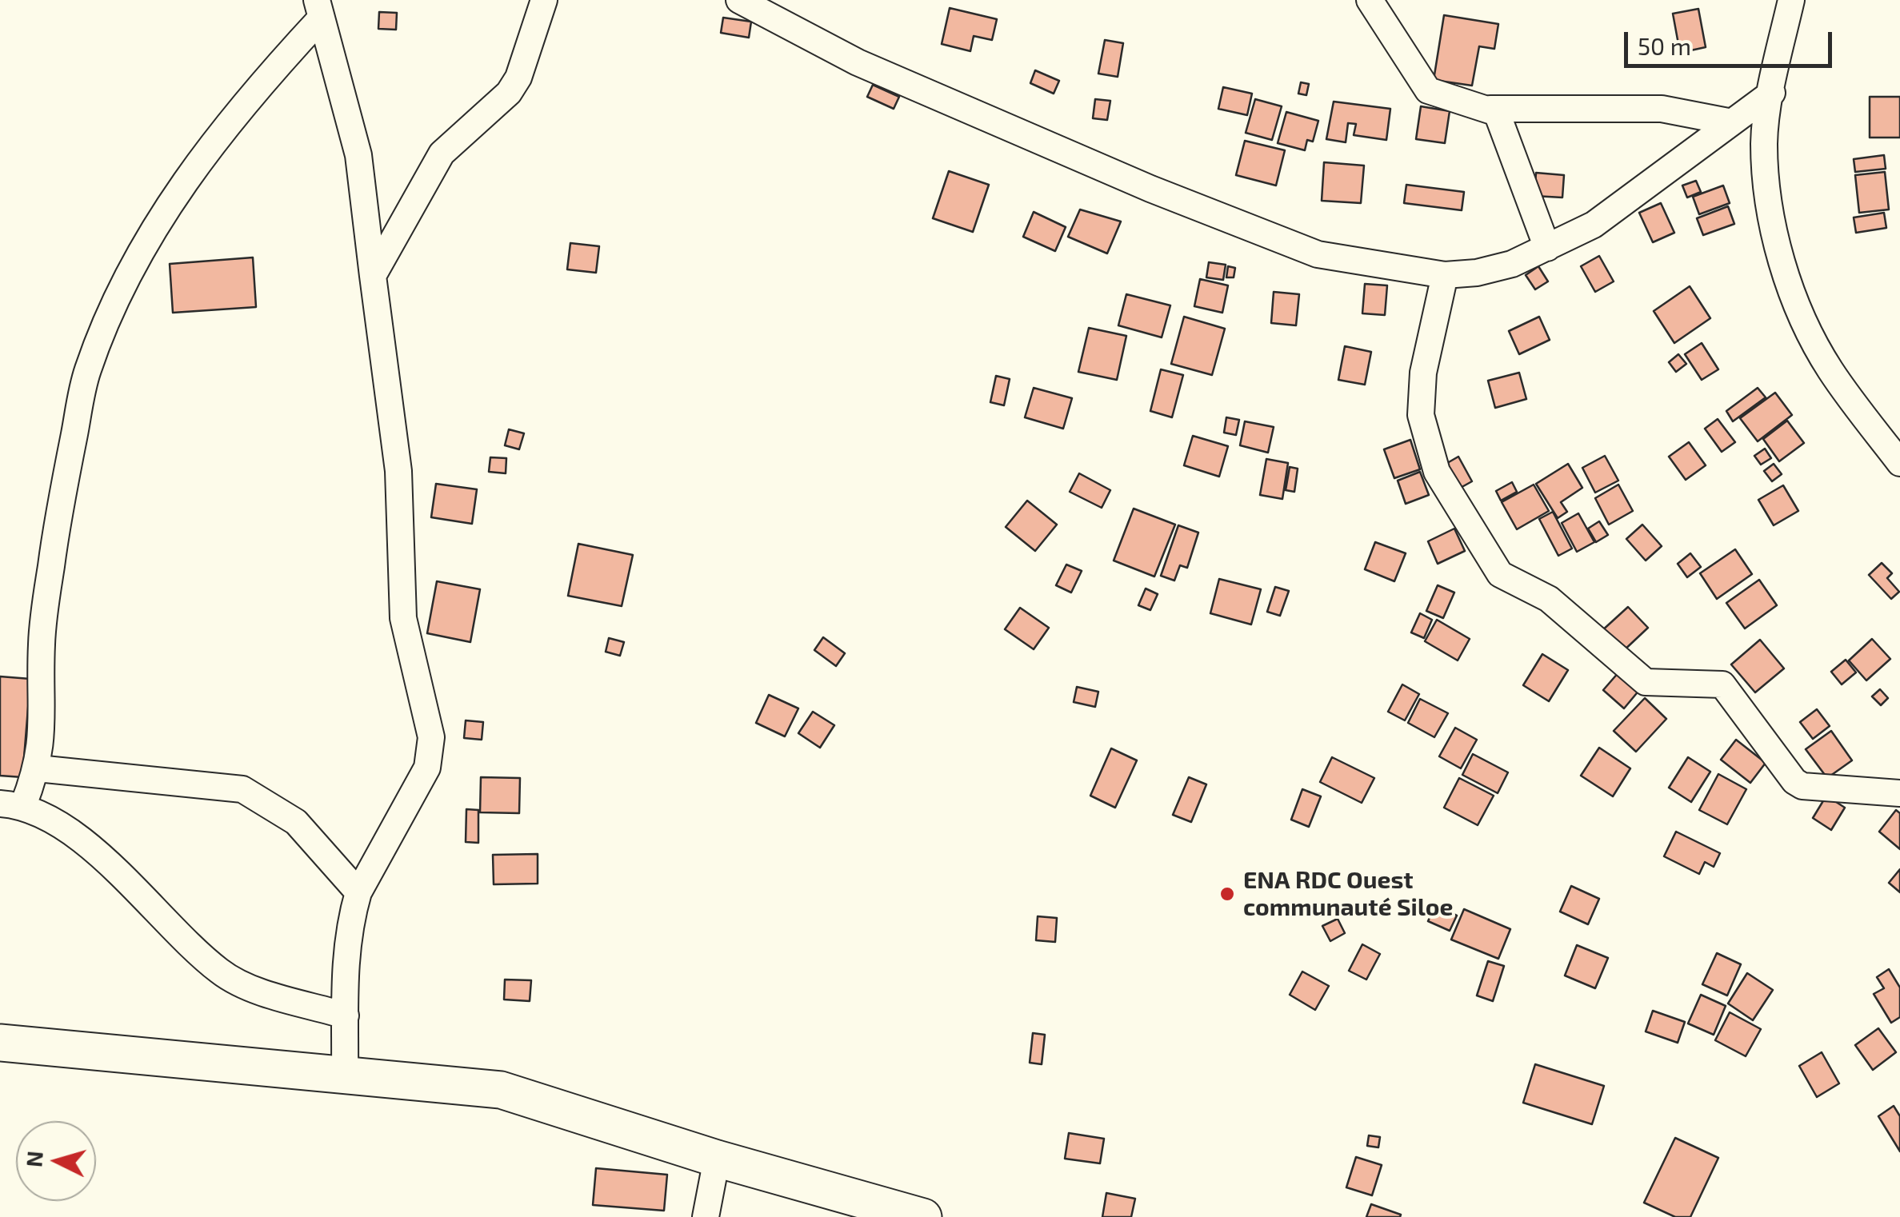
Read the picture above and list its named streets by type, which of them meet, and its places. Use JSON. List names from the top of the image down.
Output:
{
  "places": ["ENA RDC Ouest communauté Siloe"],
  "scale_bar": "50 m",
  "north": "left"
}
